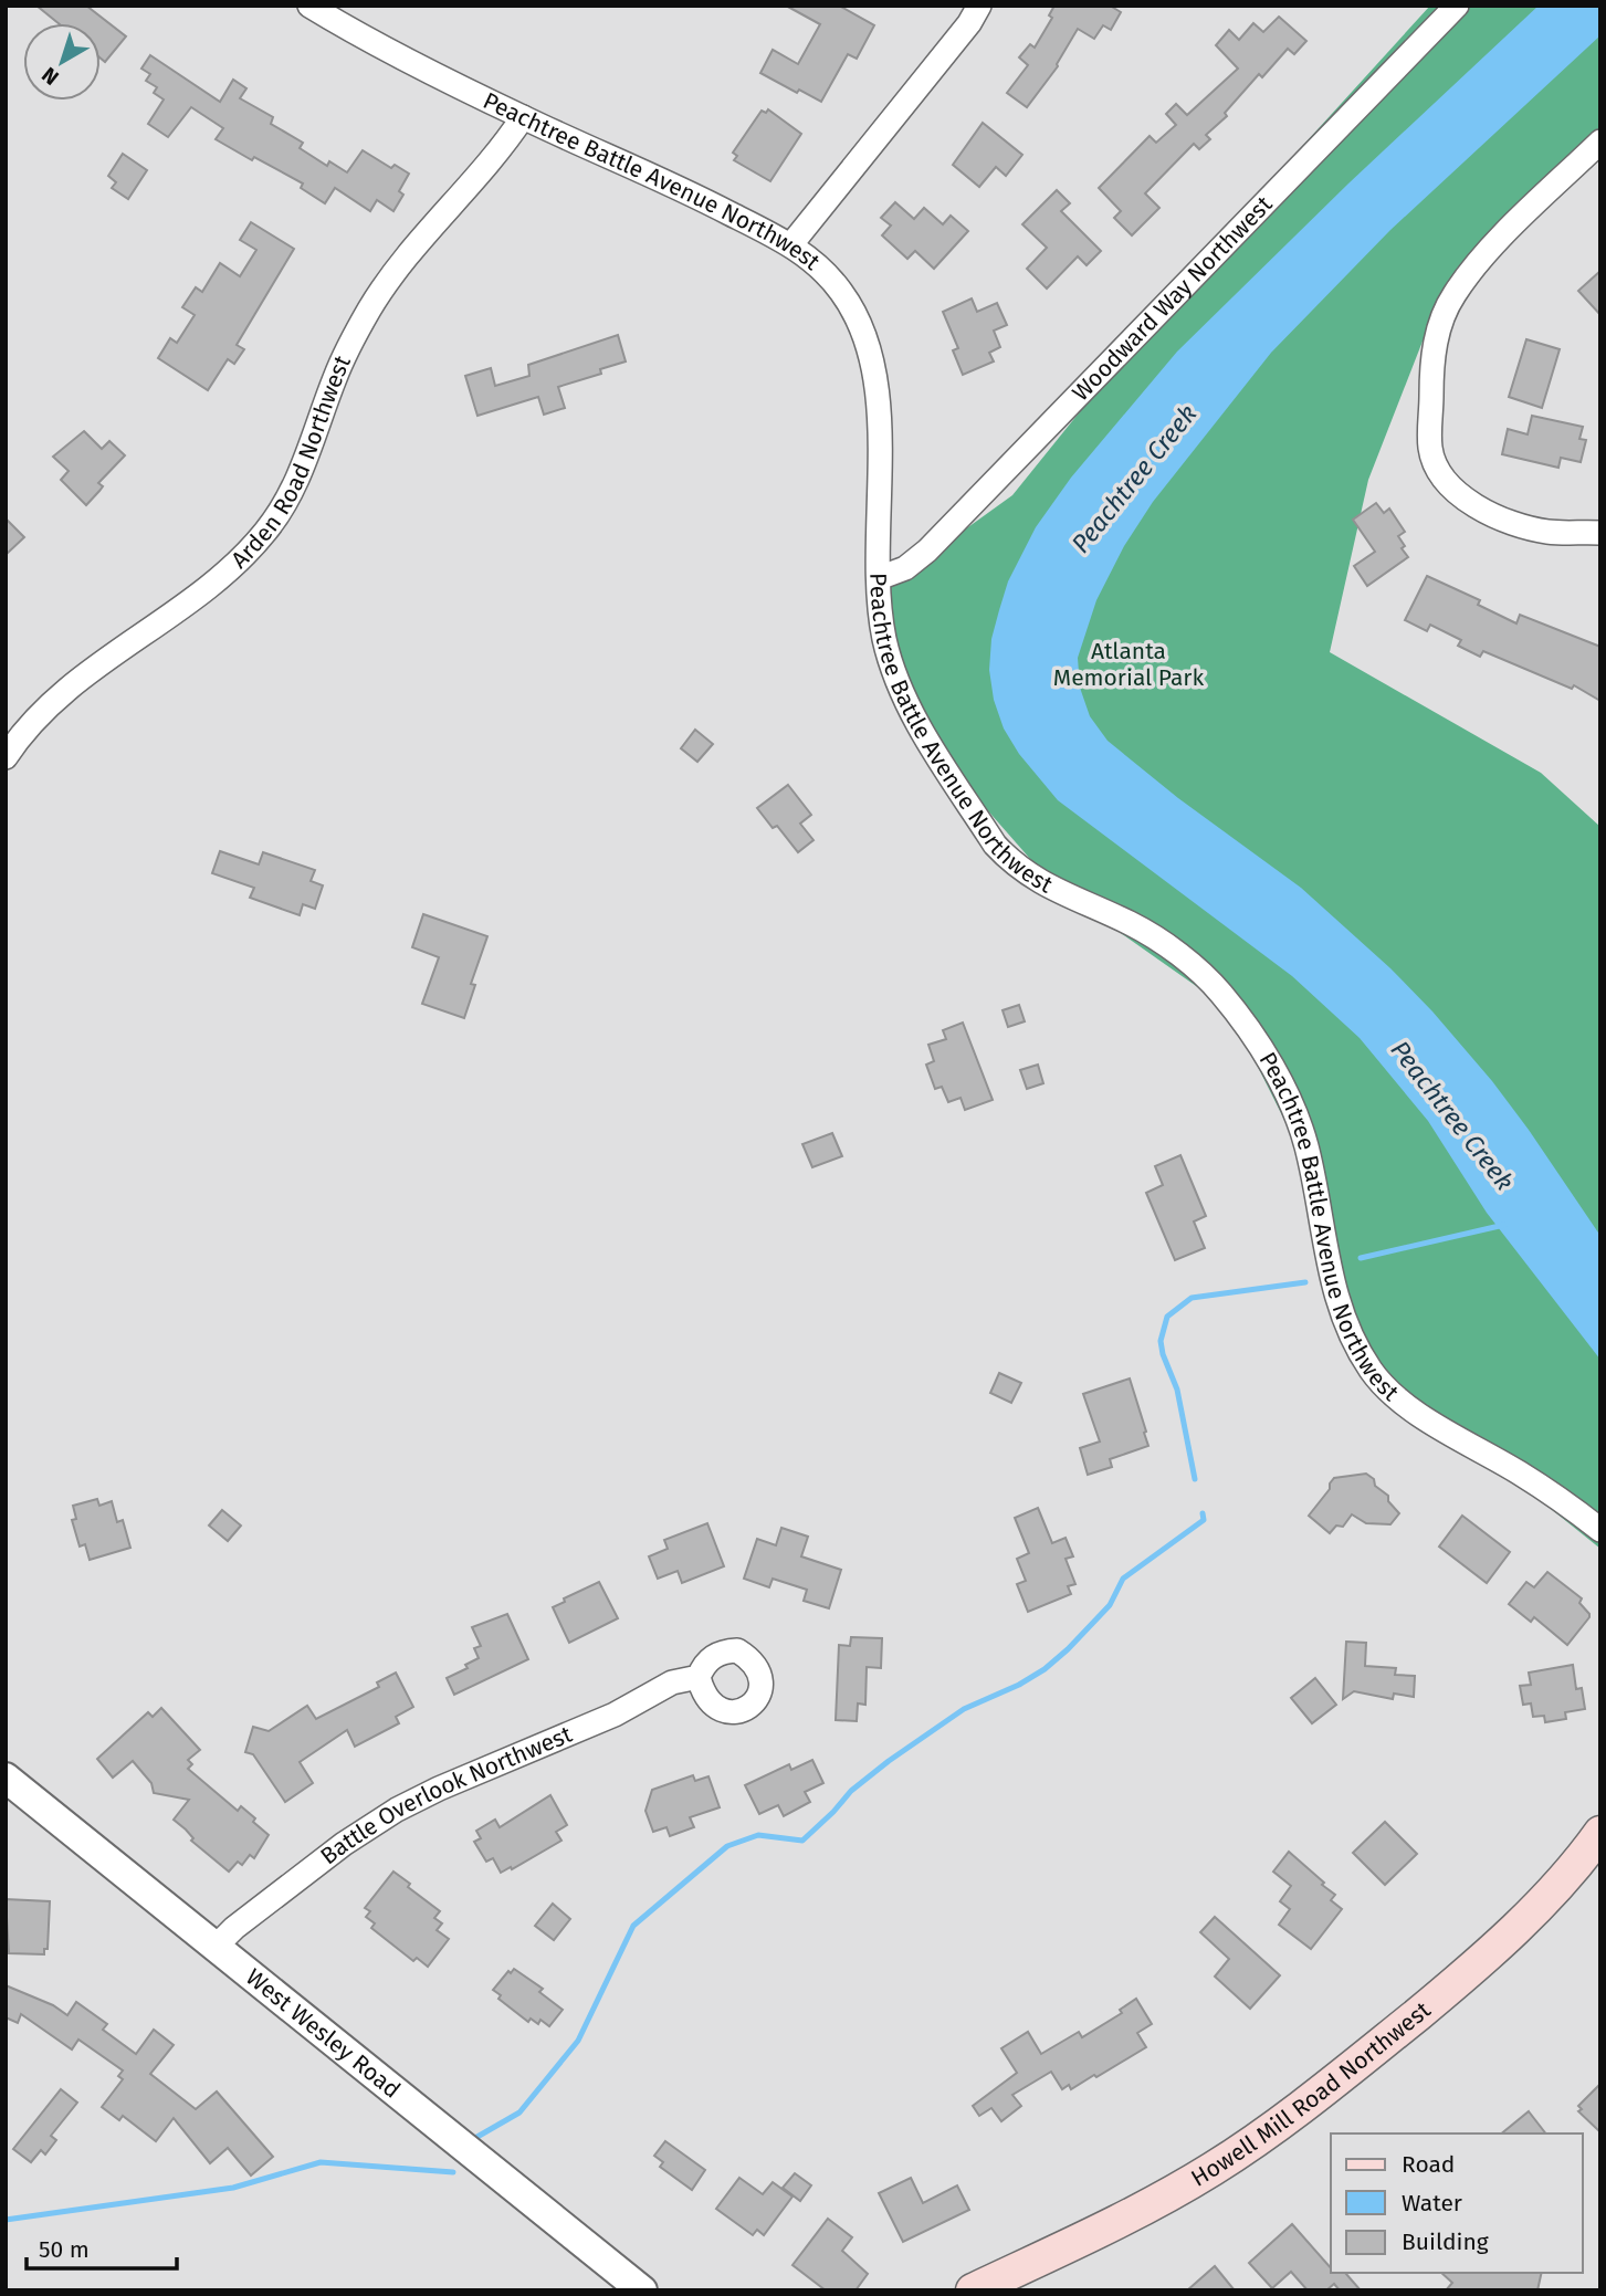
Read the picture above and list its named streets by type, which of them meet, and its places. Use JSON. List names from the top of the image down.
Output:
{
  "streets": {
    "main road": ["Howell Mill Road Northwest"],
    "street": [
      "Peachtree Battle Avenue Northwest",
      "Woodward Way Northwest",
      "Arden Road Northwest",
      "Battle Overlook Northwest",
      "West Wesley Road"
    ]
  },
  "crossings": [
    ["Peachtree Battle Avenue Northwest", "Woodward Way Northwest"],
    ["Peachtree Battle Avenue Northwest", "Arden Road Northwest"],
    ["Battle Overlook Northwest", "West Wesley Road"]
  ],
  "water": ["Peachtree Creek"],
  "parks": ["Atlanta Memorial Park"],
  "legend": ["Road", "Water", "Building"],
  "scale_bar": "50 m",
  "north": "bottom left"
}
